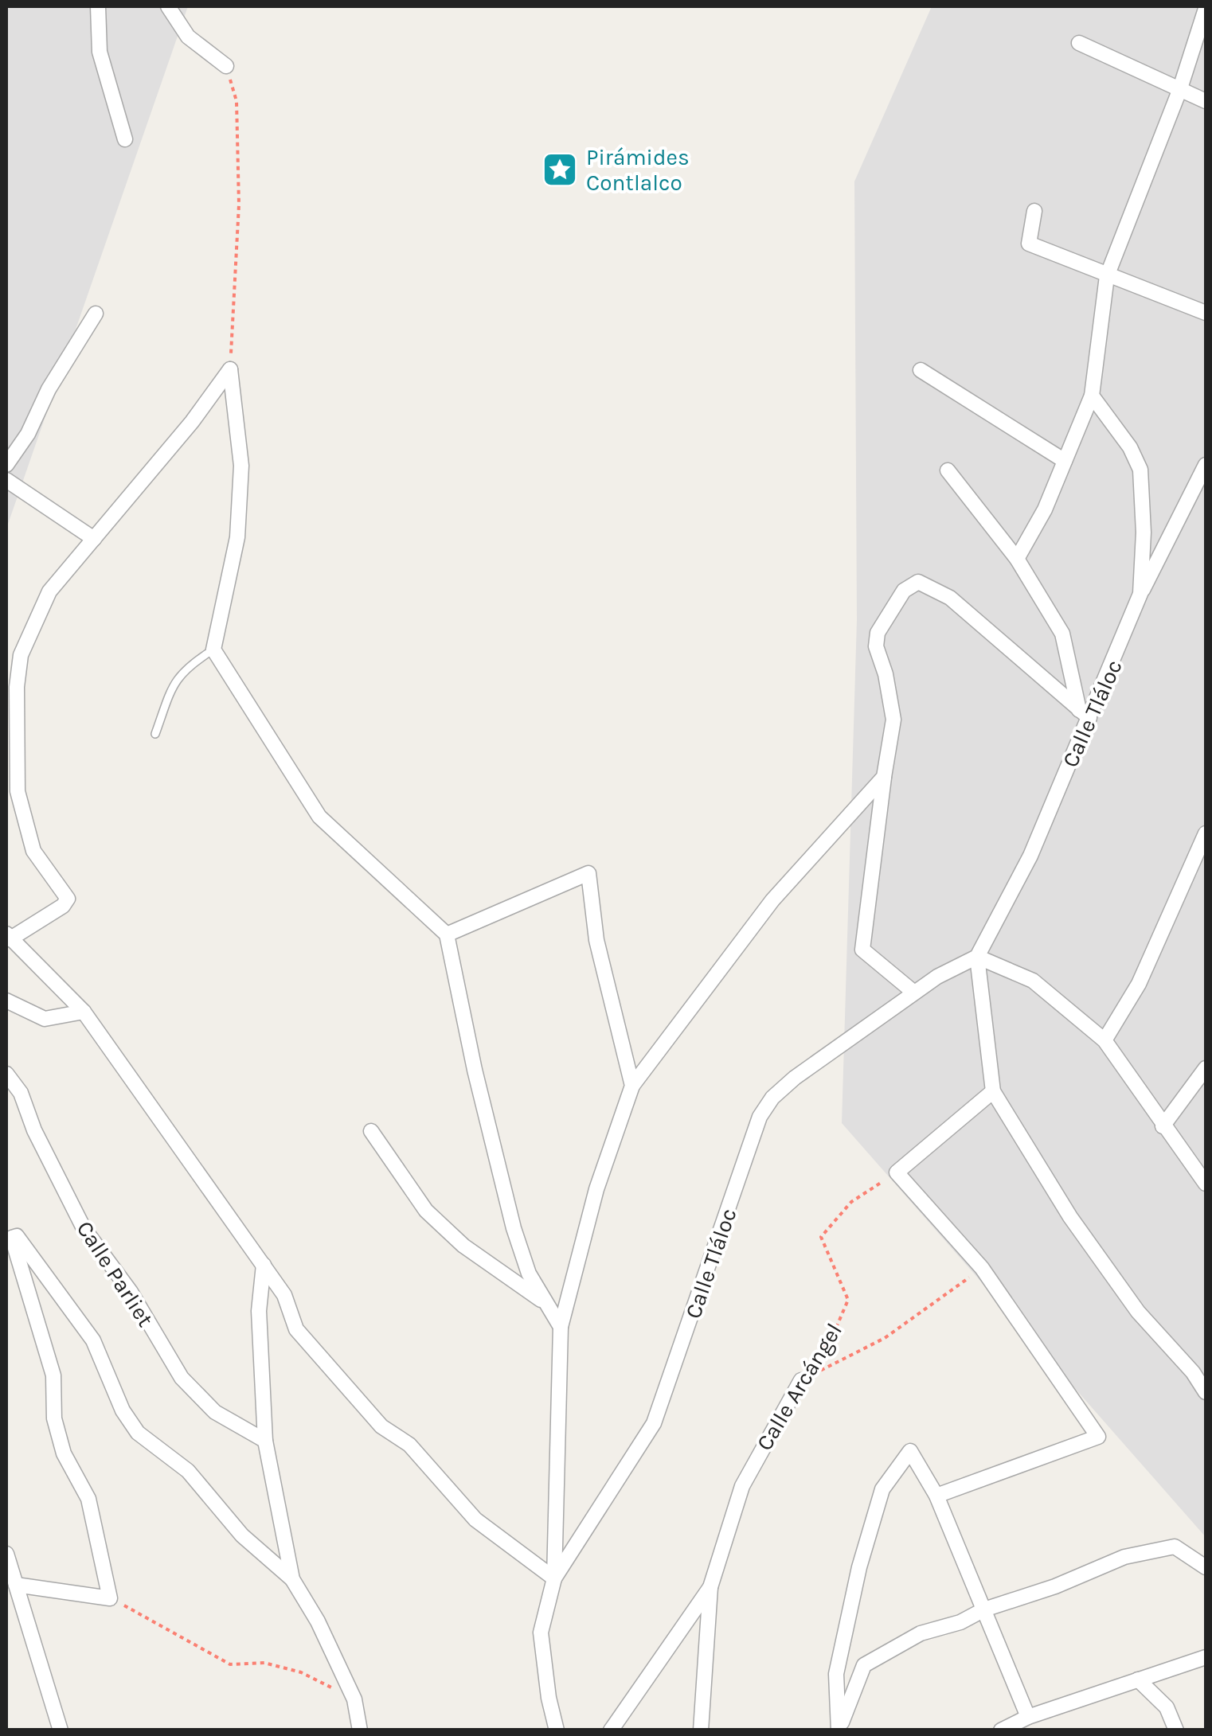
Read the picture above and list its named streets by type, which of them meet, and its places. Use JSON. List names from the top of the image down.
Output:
{
  "streets": {
    "street": ["Calle Tláloc", "Calle Parliet", "Calle Arcángel"]
  },
  "places": {
    "place": ["Pirámides Contlalco"]
  }
}
